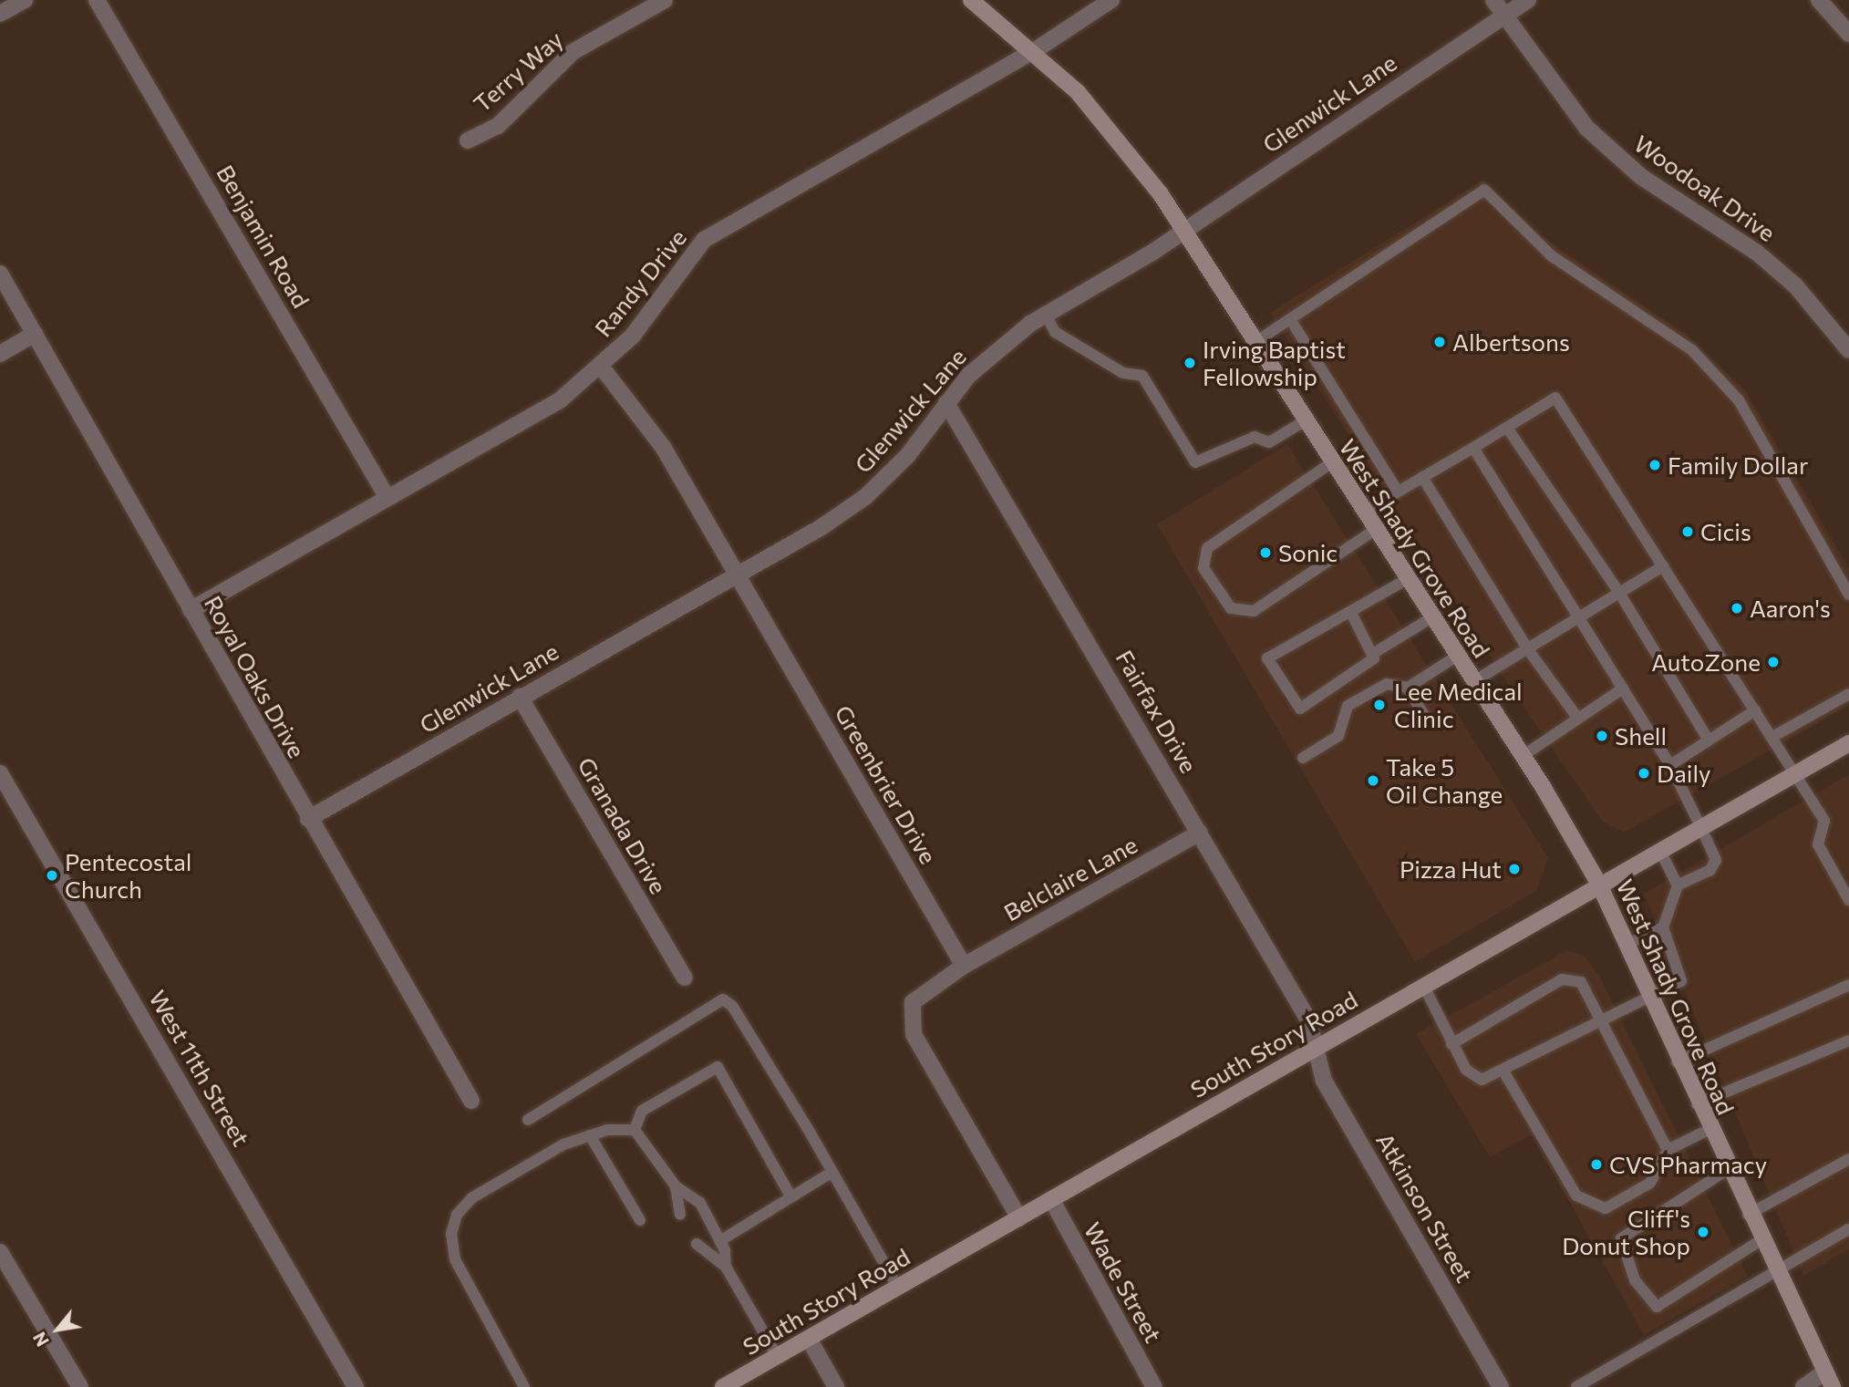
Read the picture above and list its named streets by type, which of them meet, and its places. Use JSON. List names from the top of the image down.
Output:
{
  "streets": {
    "main road": ["West Shady Grove Road", "South Story Road"],
    "street": [
      "Terry Way",
      "Glenwick Lane",
      "Woodoak Drive",
      "Benjamin Road",
      "Randy Drive",
      "Royal Oaks Drive",
      "Fairfax Drive",
      "Greenbrier Drive",
      "Granada Drive",
      "Belclaire Lane",
      "West 11th Street",
      "Atkinson Street",
      "Wade Street"
    ]
  },
  "crossings": [
    ["Glenwick Lane", "Woodoak Drive"],
    ["Glenwick Lane", "West Shady Grove Road"],
    ["Glenwick Lane", "Royal Oaks Drive"],
    ["Glenwick Lane", "Fairfax Drive"],
    ["Glenwick Lane", "Greenbrier Drive"],
    ["Glenwick Lane", "Granada Drive"],
    ["Benjamin Road", "Randy Drive"],
    ["Randy Drive", "West Shady Grove Road"],
    ["Randy Drive", "Royal Oaks Drive"],
    ["Randy Drive", "Greenbrier Drive"],
    ["West Shady Grove Road", "South Story Road"],
    ["Fairfax Drive", "Belclaire Lane"],
    ["Fairfax Drive", "South Story Road"],
    ["Fairfax Drive", "Atkinson Street"],
    ["Greenbrier Drive", "Belclaire Lane"],
    ["South Story Road", "Atkinson Street"],
    ["South Story Road", "Wade Street"]
  ],
  "places": [
    "Albertsons",
    "Irving Baptist Fellowship",
    "Family Dollar",
    "Cicis",
    "Sonic",
    "Aaron's",
    "AutoZone",
    "Lee Medical Clinic",
    "Shell",
    "Daily",
    "Take 5 Oil Change",
    "Pizza Hut",
    "Pentecostal Church",
    "CVS Pharmacy",
    "Cliff's Donut Shop"
  ],
  "north": "bottom left"
}
